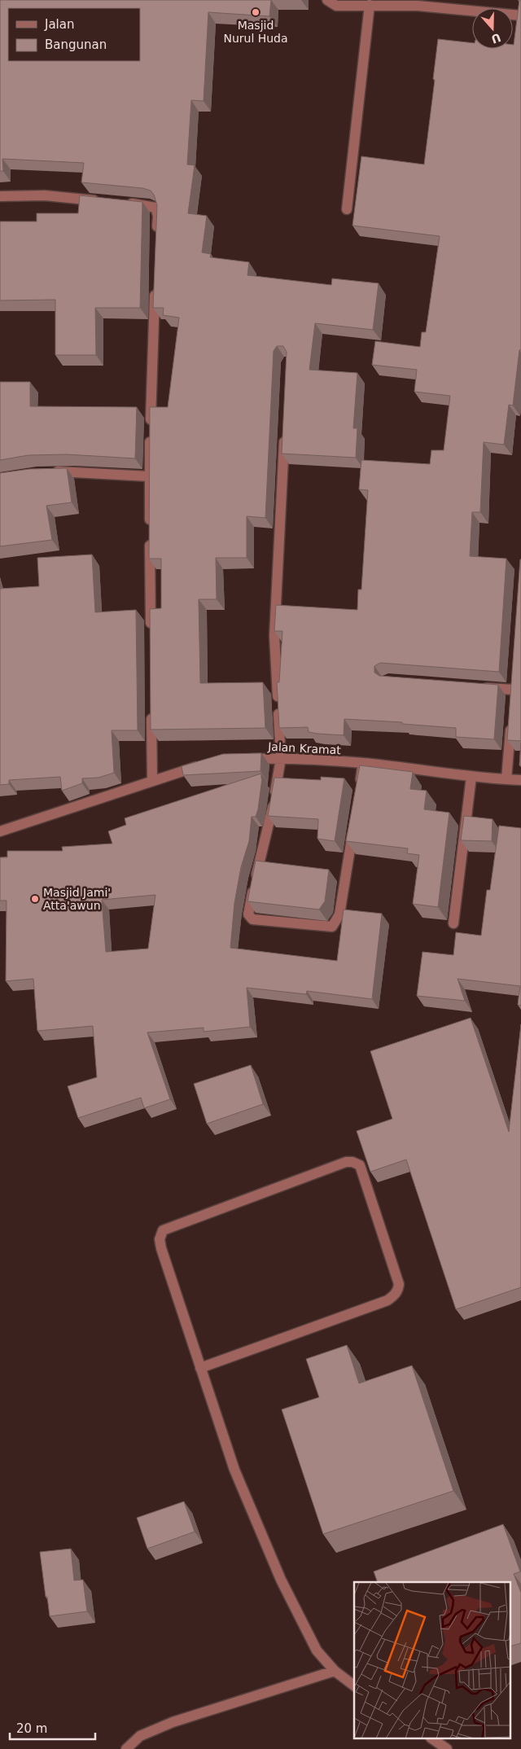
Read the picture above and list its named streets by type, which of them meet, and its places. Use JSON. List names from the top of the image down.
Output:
{
  "streets": {
    "street": ["Jalan Kramat"]
  },
  "places": ["Masjid Nurul Huda", "Masjid Jami' Atta'awun"],
  "legend": ["Jalan", "Bangunan"],
  "scale_bar": "20 m",
  "north": "bottom"
}
